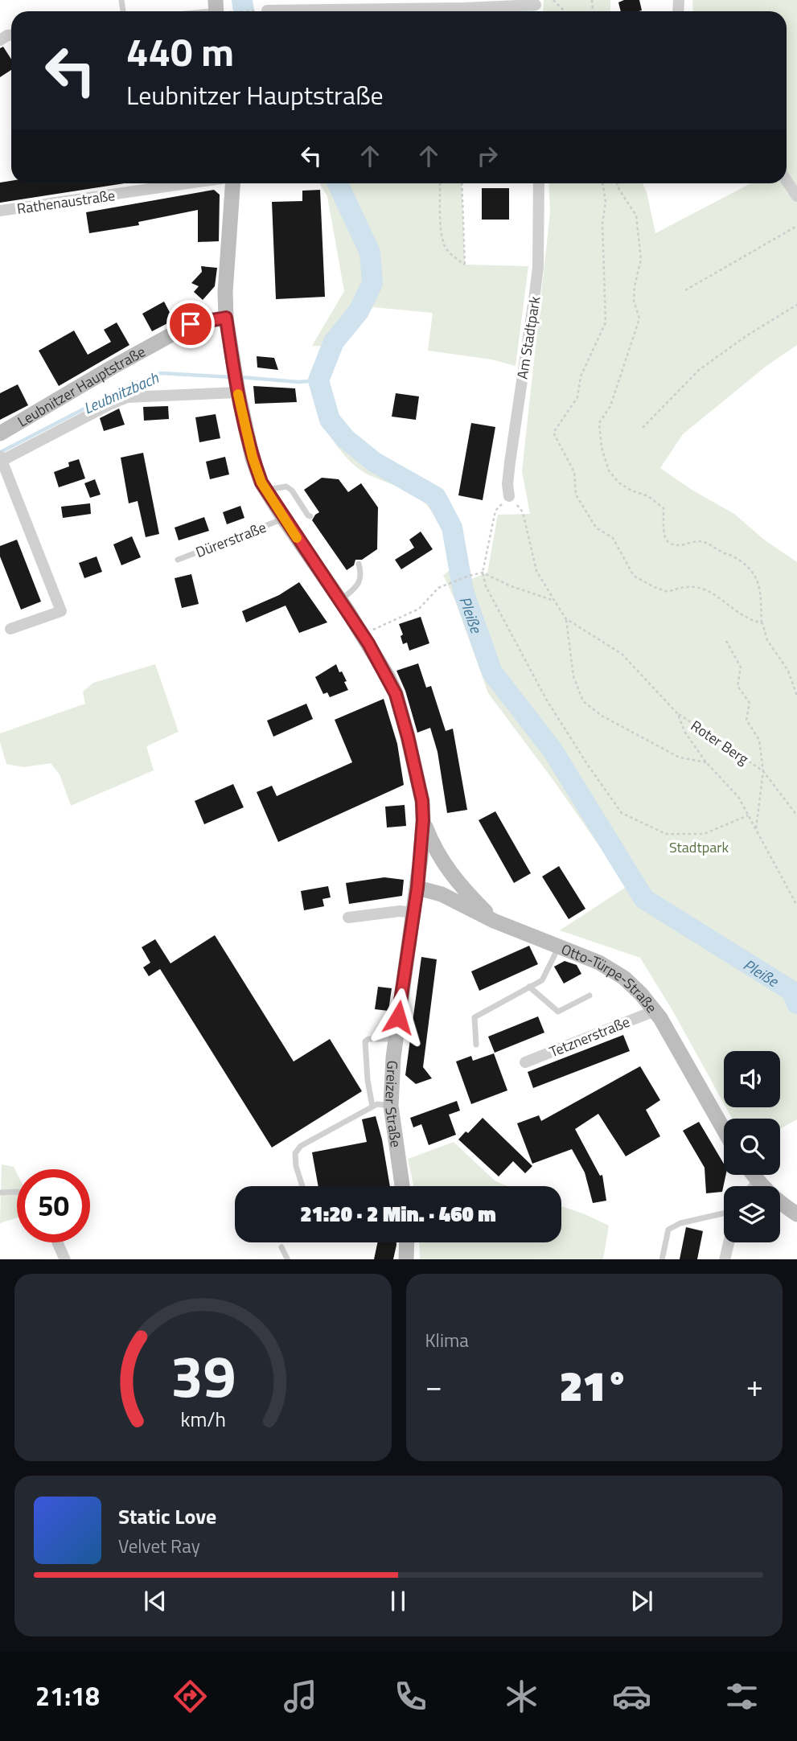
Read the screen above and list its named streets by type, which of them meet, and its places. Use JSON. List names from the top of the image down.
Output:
{
  "streets": {
    "street": [
      "Rathenaustraße",
      "Am Stadtpark",
      "Leubnitzer Hauptstraße",
      "Otto-Türpe-Straße",
      "Tetznerstraße",
      "Greizer Straße"
    ],
    "lane": ["Dürerstraße"],
    "path": ["Roter Berg"]
  },
  "crossings": [
    ["Leubnitzer Hauptstraße", "Greizer Straße"],
    ["Dürerstraße", "Greizer Straße"],
    ["Otto-Türpe-Straße", "Tetznerstraße"],
    ["Otto-Türpe-Straße", "Greizer Straße"]
  ],
  "water": ["Leubnitzbach", "Pleiße"],
  "parks": ["Stadtpark"],
  "page": {
    "turn": ["440 m", "Leubnitzer Hauptstraße"],
    "limit": "50",
    "trip": "21:20 · 2 Min. · 460 m",
    "tile": "Klima",
    "heat": ["−", "21°", "+"],
    "song": ["Static Love", "Velvet Ray"],
    "tabs": "21:18",
    "gauge": ["39", "km/h"]
  }
}
